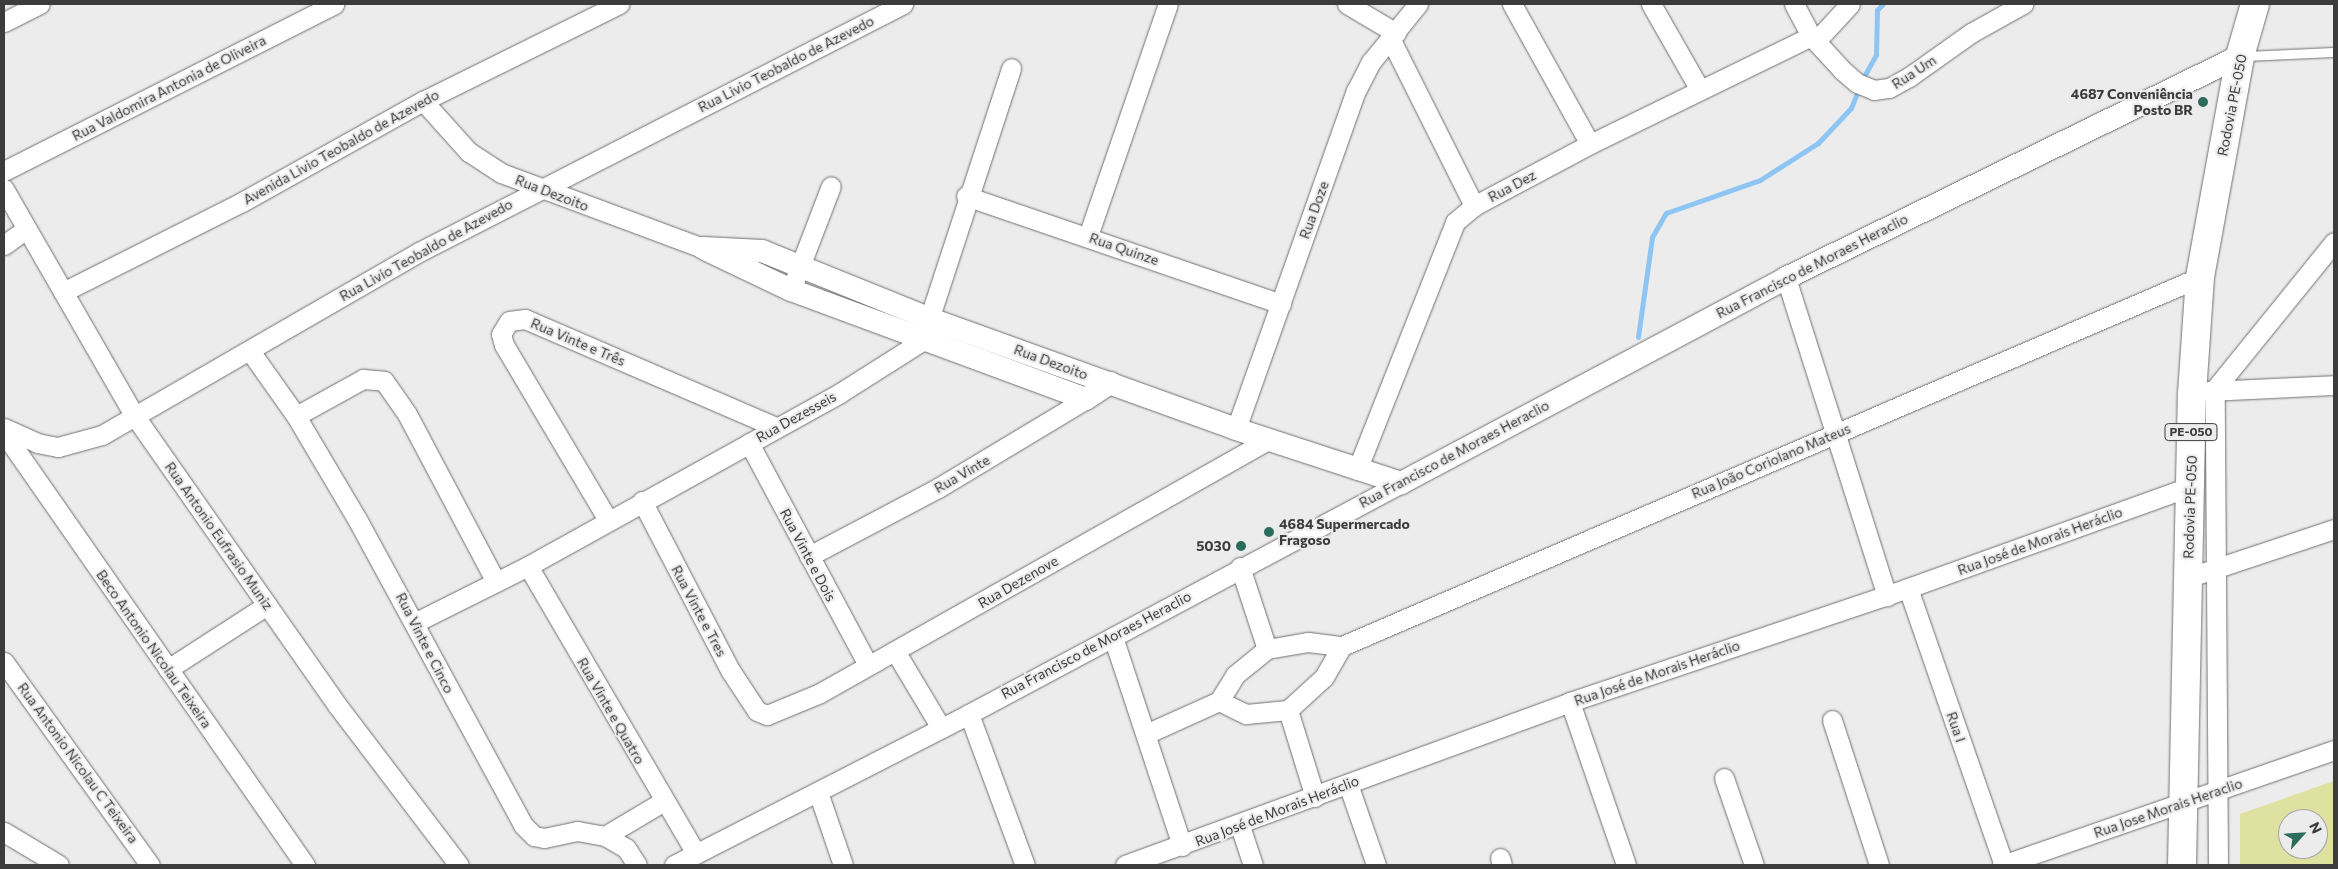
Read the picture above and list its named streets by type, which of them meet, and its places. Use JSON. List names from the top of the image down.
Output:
{
  "streets": {
    "main road": ["Rodovia PE-050", "PE-050"],
    "street": [
      "Rua Livio Teobaldo de Azevedo",
      "Rua Um",
      "Rua Valdomira Antonia de Oliveira",
      "Avenida Livio Teobaldo de Azevedo",
      "Rua Dez",
      "Rua Dezoito",
      "Rua Doze",
      "Rua Quinze",
      "Rua Francisco de Moraes Heraclio",
      "Rua Vinte e Três",
      "Rua Dezesseis",
      "Rua João Coriolano Mateus",
      "Rua Vinte",
      "Rua Antonio Eufrasio Muniz",
      "Rua José de Morais Heráclio",
      "Rua Vinte e Dois",
      "Rua Dezenove",
      "Rua Vinte e Tres",
      "Rua Vinte e Cinco",
      "Beco Antonio Nicolau Teixeira",
      "Rua Vinte e Quatro",
      "Rua I",
      "Rua Antonio Nicolau C Teixeira",
      "Rua Jose Morais Heraclio"
    ]
  },
  "crossings": [
    ["Rua Livio Teobaldo de Azevedo", "Rua Dezoito"],
    ["Rua Livio Teobaldo de Azevedo", "Rua Antonio Eufrasio Muniz"],
    ["Rua Livio Teobaldo de Azevedo", "Rua Vinte e Cinco"],
    ["Rua Um", "Rua Dez"],
    ["Rodovia PE-050", "Rua Francisco de Moraes Heraclio"],
    ["Rodovia PE-050", "Rua João Coriolano Mateus"],
    ["Rodovia PE-050", "Rua José de Morais Heráclio"],
    ["Rodovia PE-050", "Rua Jose Morais Heraclio"],
    ["Avenida Livio Teobaldo de Azevedo", "Rua Dezoito"],
    ["Avenida Livio Teobaldo de Azevedo", "Rua Antonio Eufrasio Muniz"],
    ["Rua Dez", "Rua Dezoito"],
    ["Rua Dezoito", "Rua Doze"],
    ["Rua Dezoito", "Rua Francisco de Moraes Heraclio"],
    ["Rua Dezoito", "Rua Dezesseis"],
    ["Rua Dezoito", "Rua Vinte"],
    ["Rua Dezoito", "Rua Dezenove"],
    ["Rua Doze", "Rua Quinze"],
    ["Rua Francisco de Moraes Heraclio", "Rua Vinte e Quatro"],
    ["Rua Vinte e Três", "Rua Dezesseis"],
    ["Rua Dezesseis", "Rua Vinte e Dois"],
    ["Rua Dezesseis", "Rua Vinte e Tres"],
    ["Rua Dezesseis", "Rua Vinte e Cinco"],
    ["Rua Dezesseis", "Rua Vinte e Quatro"],
    ["Rua Vinte", "Rua Vinte e Dois"],
    ["Rua José de Morais Heráclio", "Rua I"],
    ["Rua Vinte e Dois", "Rua Dezenove"],
    ["Rua Dezenove", "Rua Vinte e Tres"],
    ["Rua I", "Rua Jose Morais Heraclio"]
  ],
  "places": ["4687 Conveniência Posto BR", "4684 Supermercado Fragoso", "5030"],
  "north": "top right"
}
